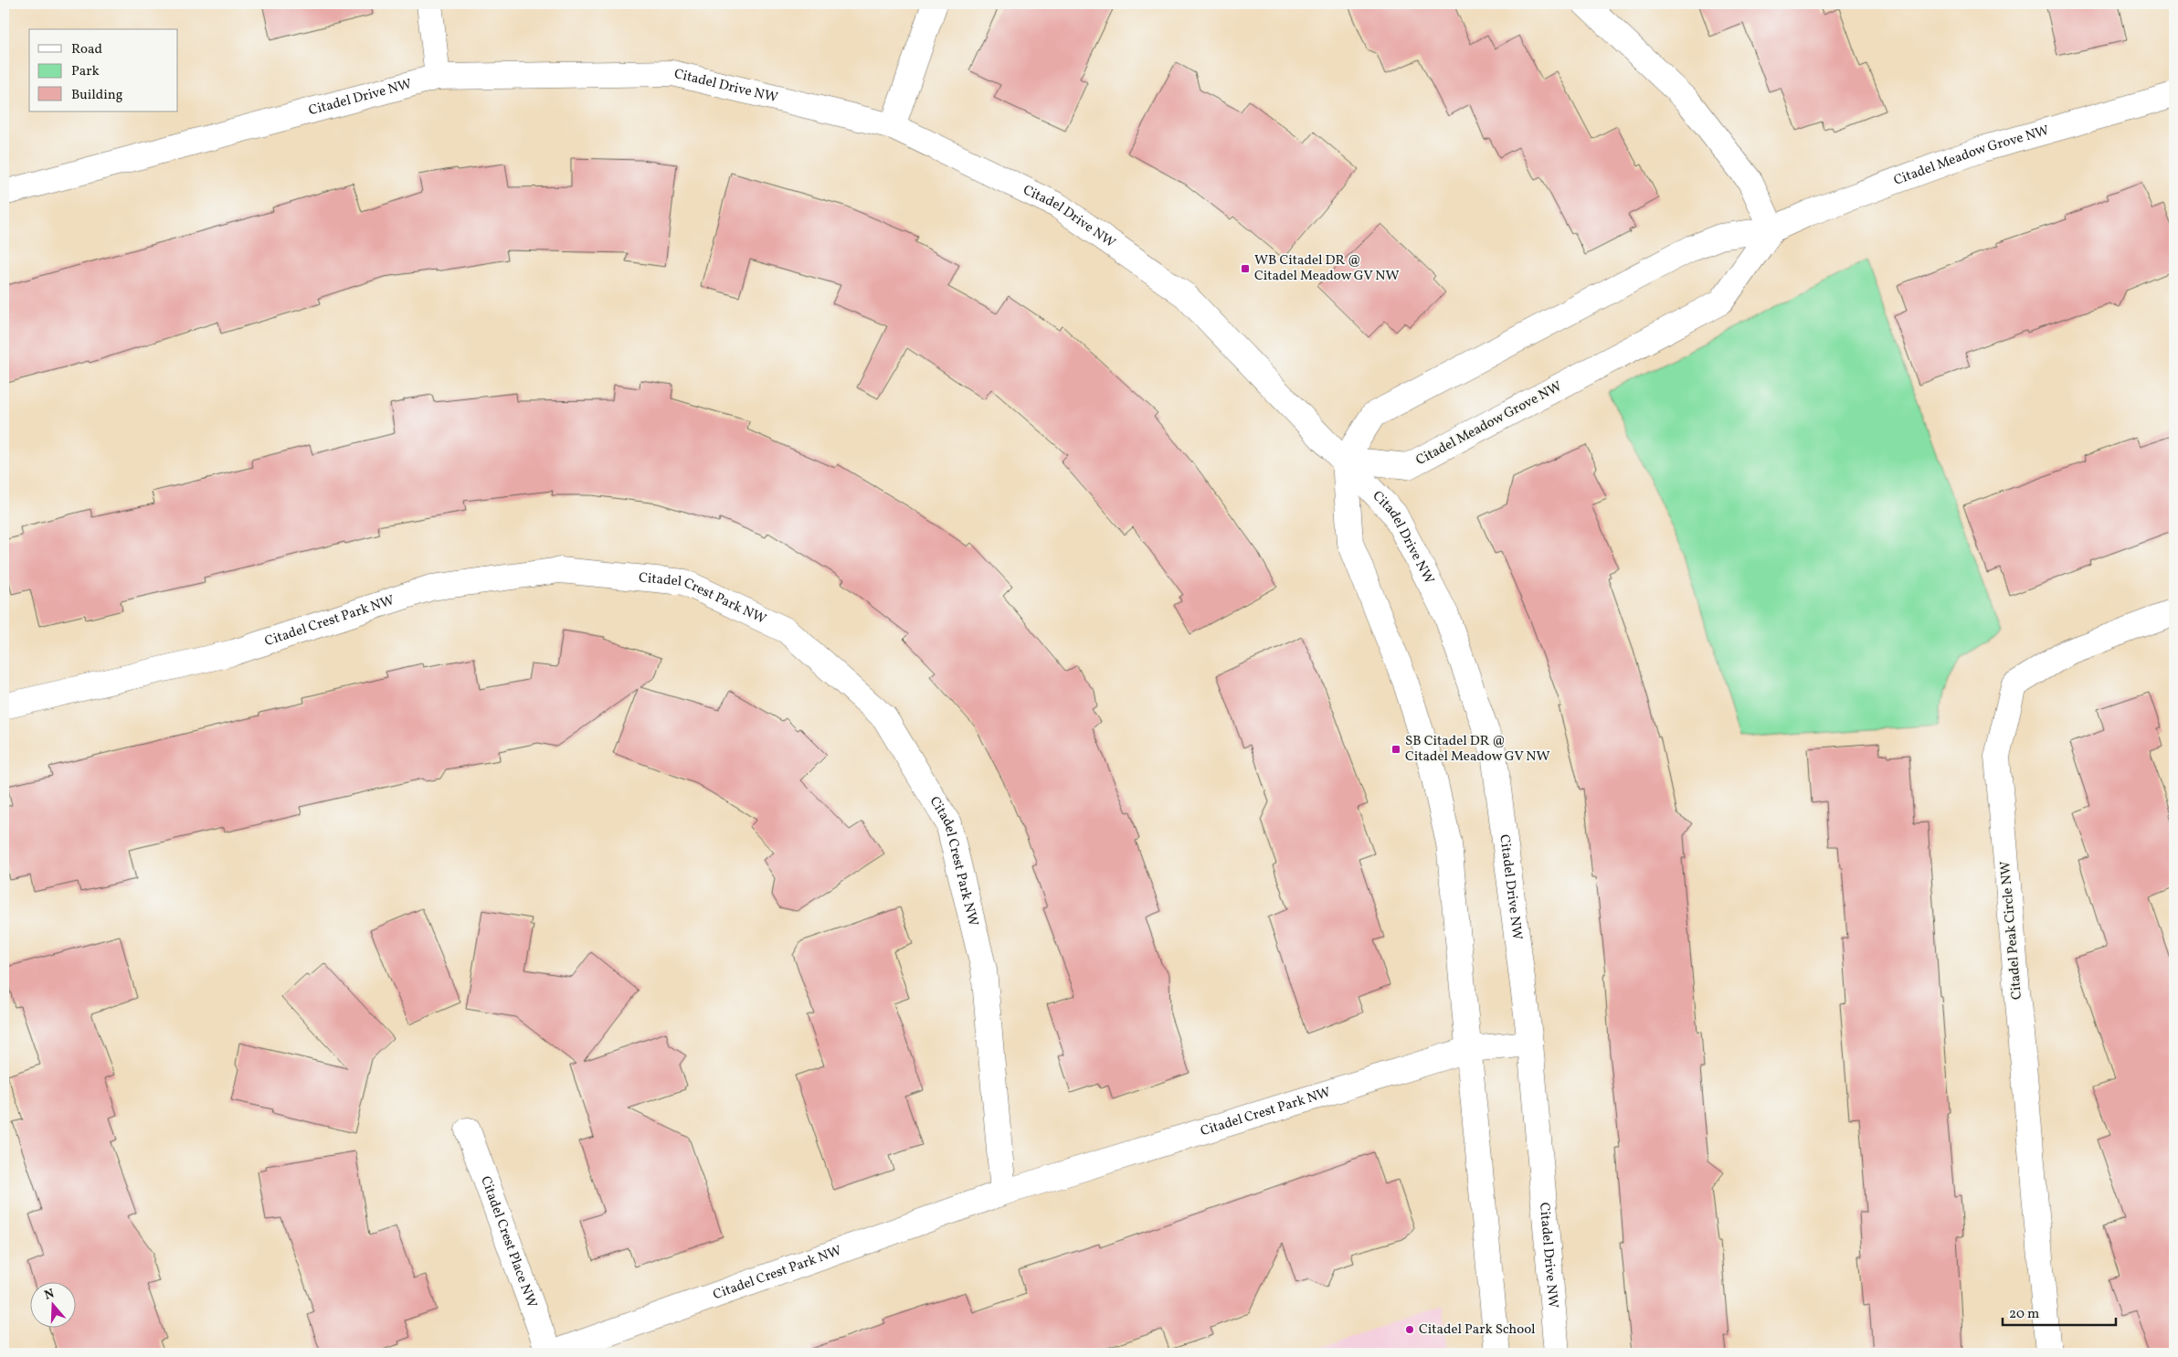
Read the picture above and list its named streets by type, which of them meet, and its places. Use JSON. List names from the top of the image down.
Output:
{
  "streets": {
    "street": [
      "Citadel Drive NW",
      "Citadel Meadow Grove NW",
      "Citadel Crest Park NW",
      "Citadel Peak Circle NW",
      "Citadel Crest Place NW"
    ]
  },
  "crossings": [
    ["Citadel Drive NW", "Citadel Meadow Grove NW"],
    ["Citadel Drive NW", "Citadel Crest Park NW"],
    ["Citadel Crest Park NW", "Citadel Crest Place NW"]
  ],
  "places": {
    "transit": ["WB Citadel DR @ Citadel Meadow GV NW", "SB Citadel DR @ Citadel Meadow GV NW"],
    "other": ["Citadel Park School"]
  },
  "legend": ["Road", "Park", "Building"],
  "scale_bar": "20 m",
  "north": "top"
}
